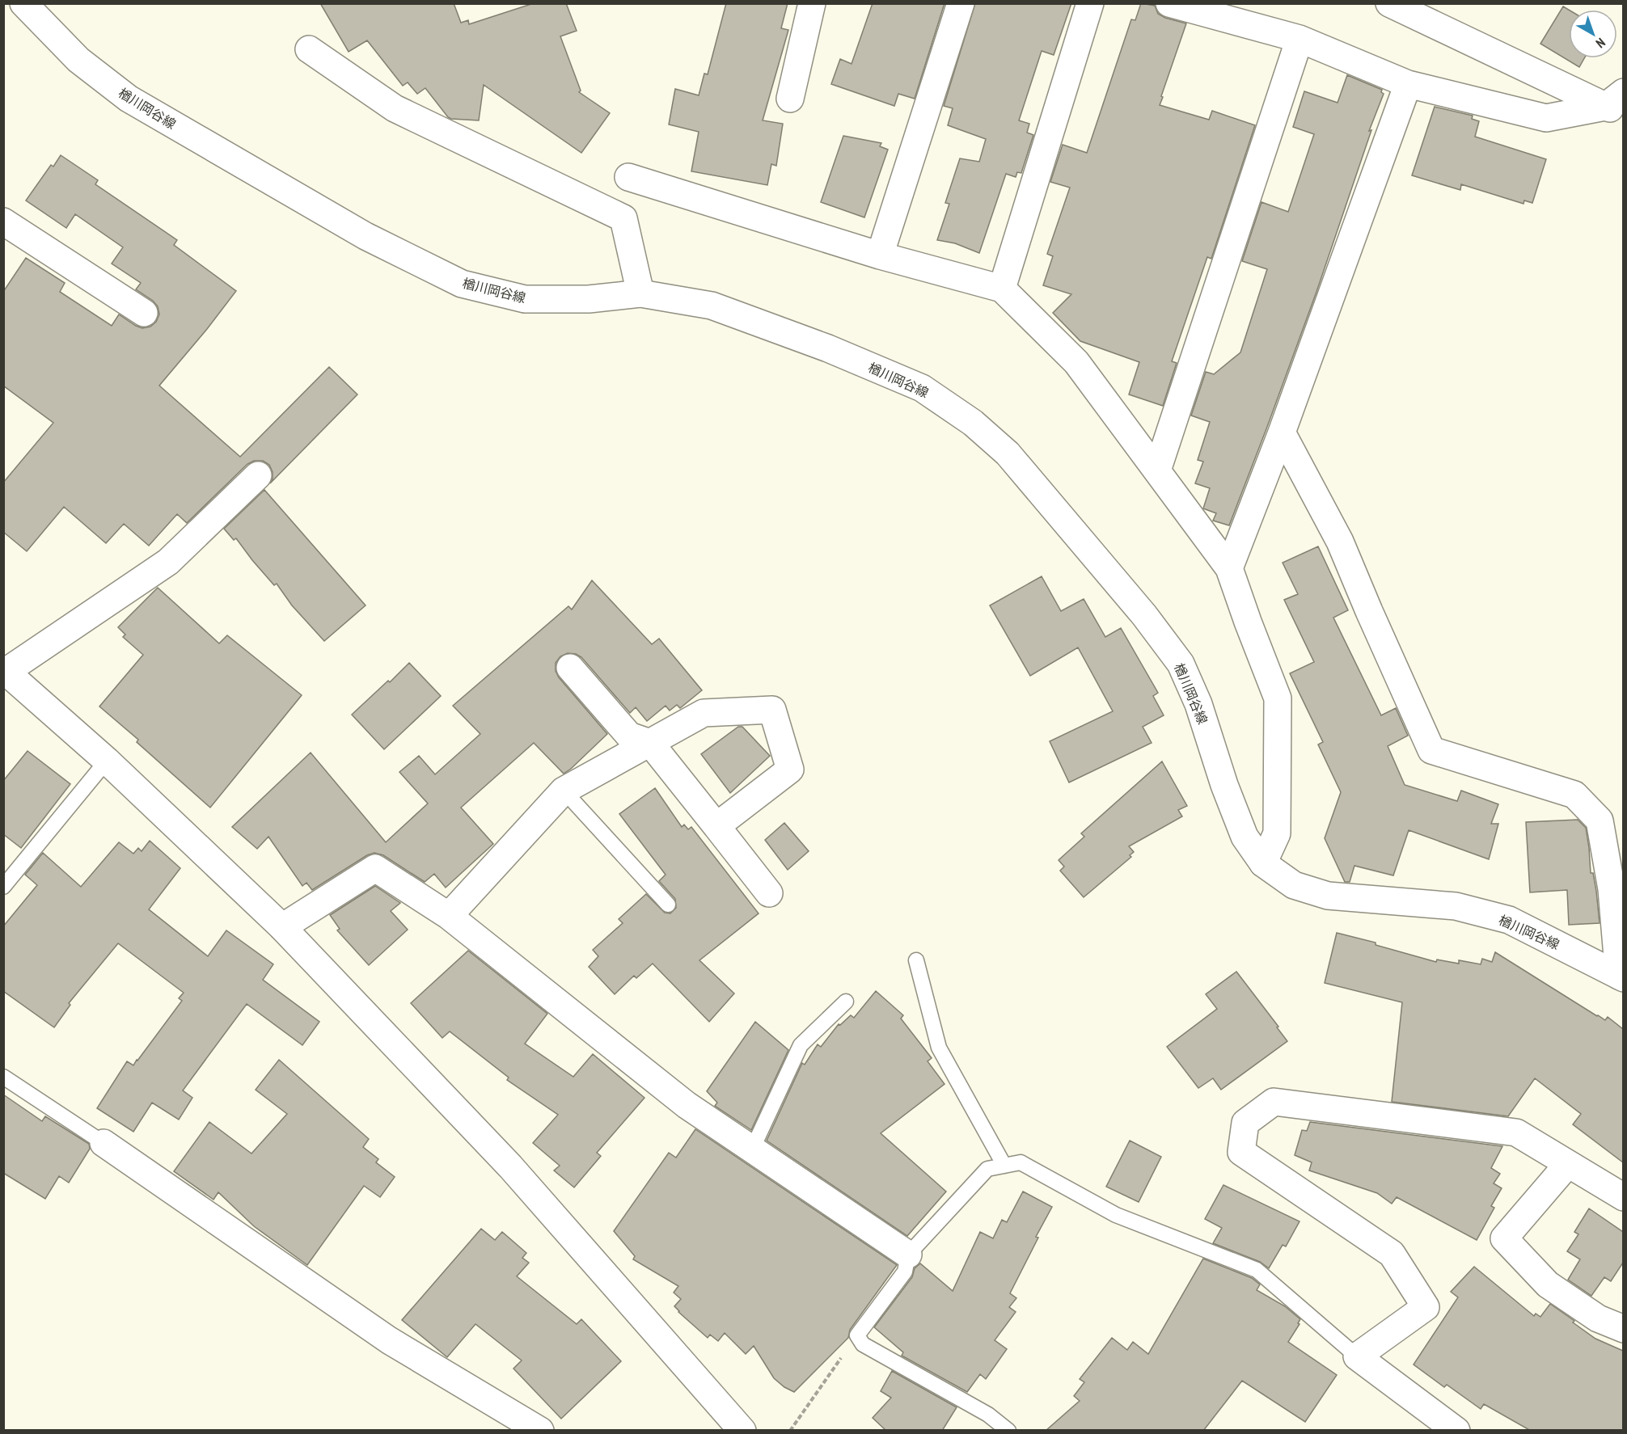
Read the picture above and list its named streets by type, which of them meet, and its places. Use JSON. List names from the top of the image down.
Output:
{
  "streets": {
    "street": ["楢川岡谷線"]
  },
  "north": "bottom right"
}
